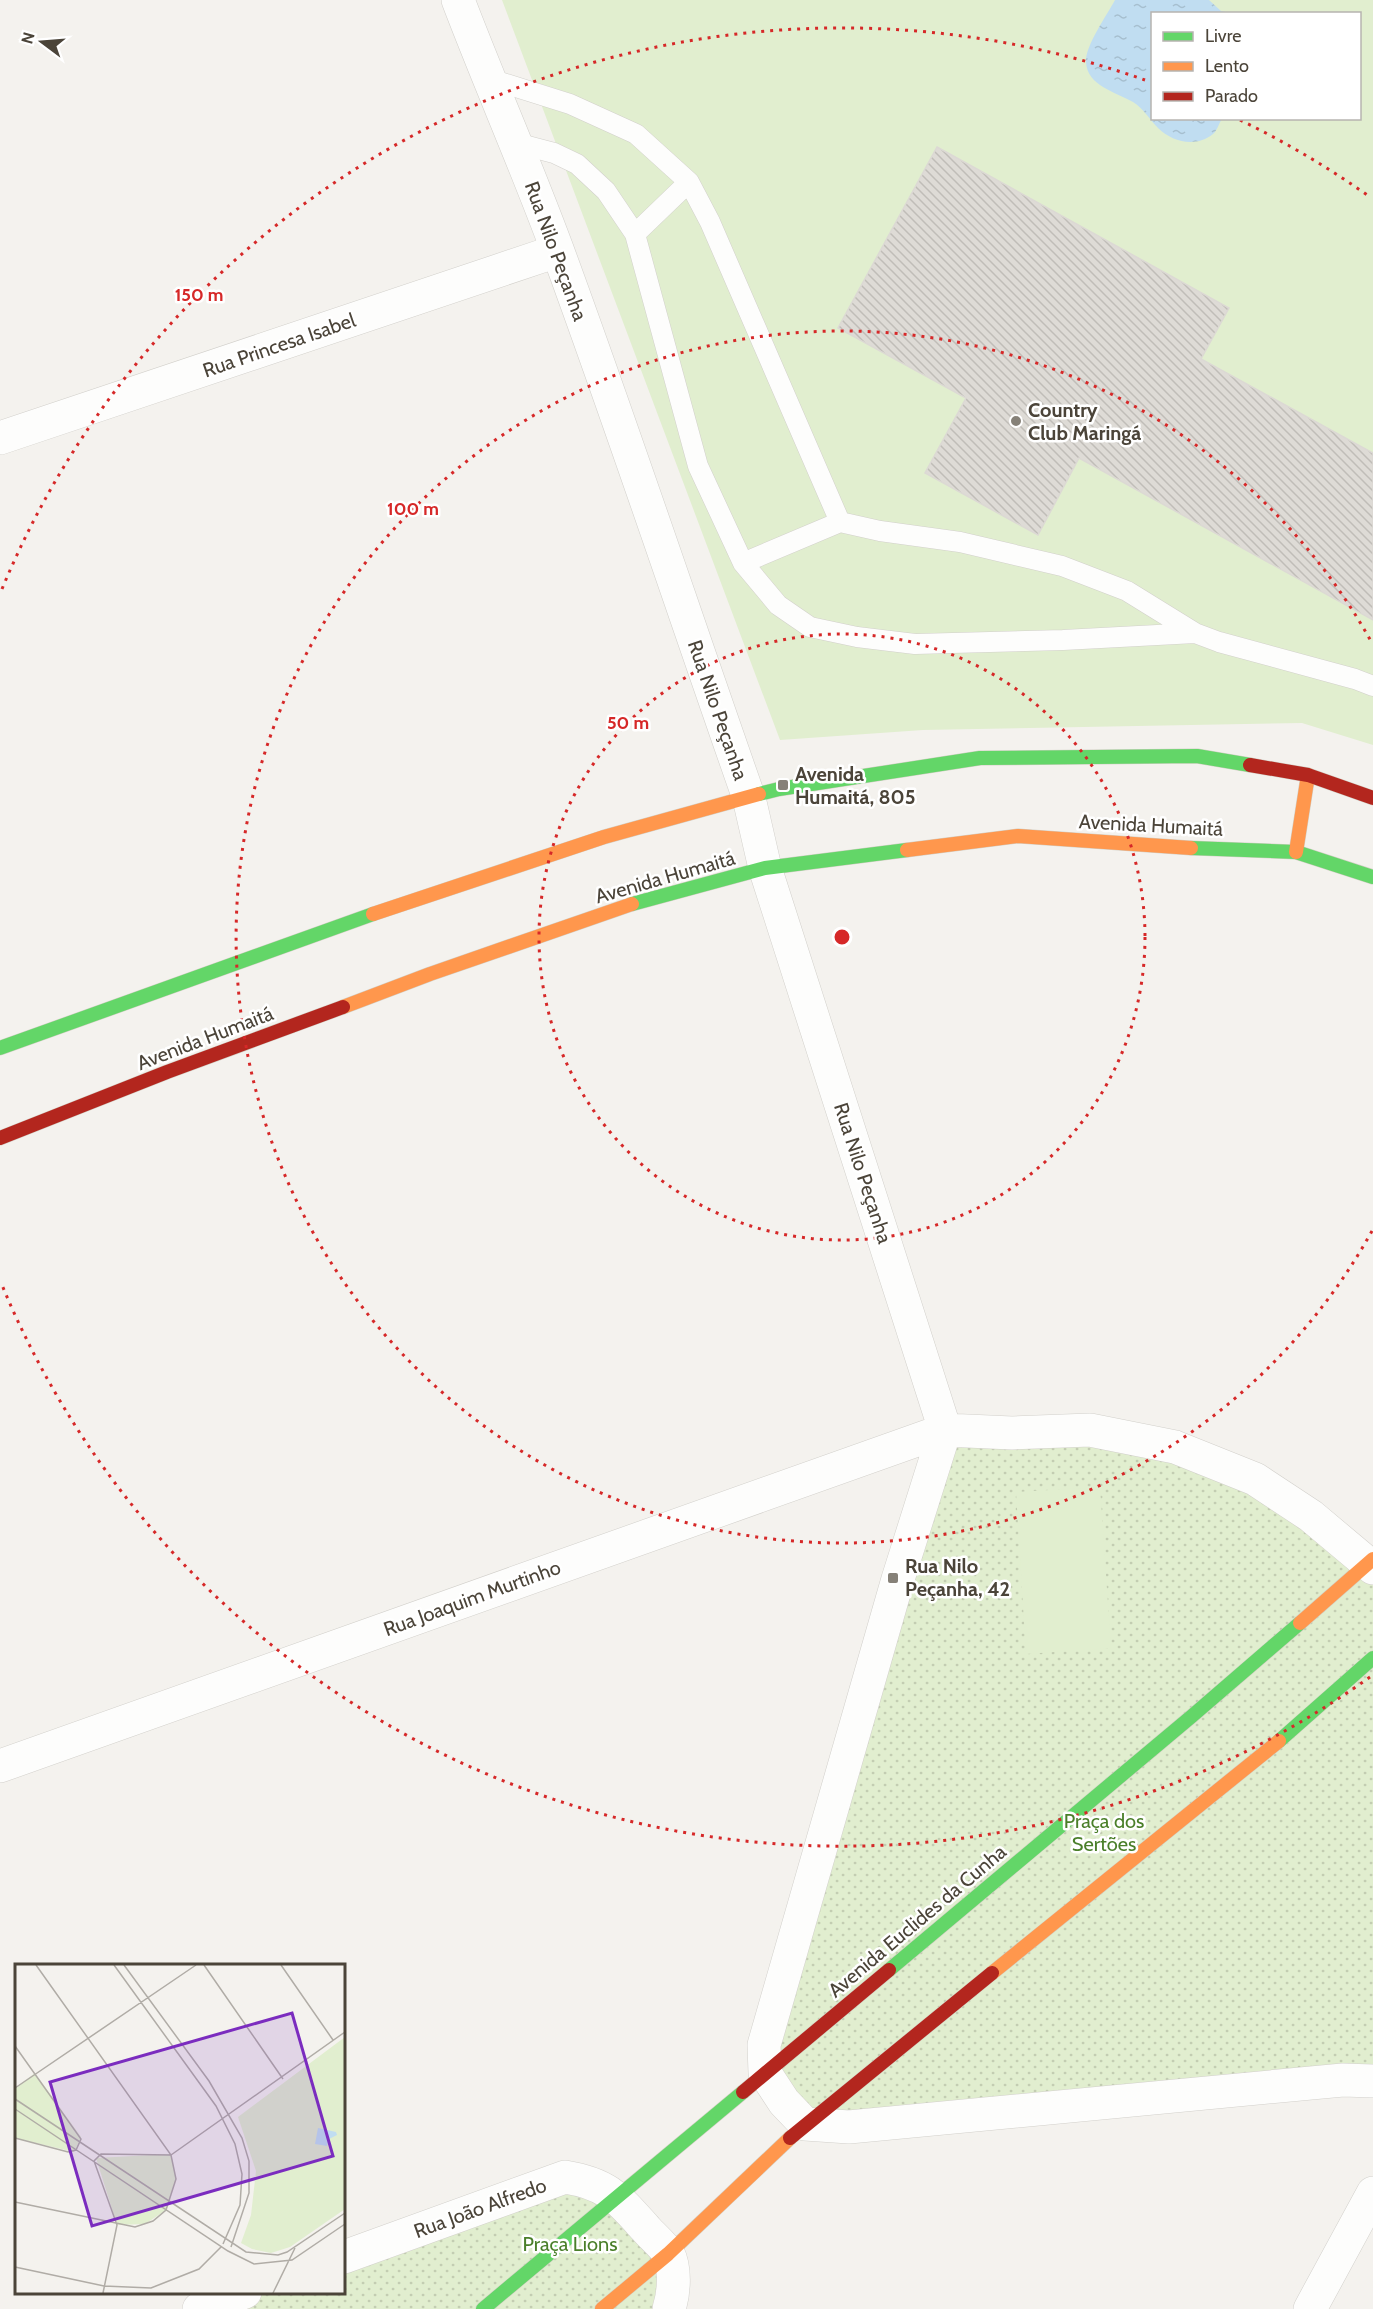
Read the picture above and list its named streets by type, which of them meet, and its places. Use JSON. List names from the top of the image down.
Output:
{
  "streets": {
    "main road": ["Avenida Humaitá", "Avenida Euclides da Cunha"],
    "street": [
      "Rua Nilo Peçanha",
      "Rua Princesa Isabel",
      "Rua Joaquim Murtinho",
      "Rua João Alfredo"
    ]
  },
  "crossings": [
    ["Rua Nilo Peçanha", "Rua Princesa Isabel"],
    ["Rua Nilo Peçanha", "Avenida Humaitá"],
    ["Rua Nilo Peçanha", "Rua Joaquim Murtinho"],
    ["Avenida Euclides da Cunha", "Rua João Alfredo"]
  ],
  "parks": ["Praça dos Sertões", "Praça Lions"],
  "places": {
    "other": ["Country Club Maringá"],
    "transit": ["Avenida Humaitá, 805", "Rua Nilo Peçanha, 42"]
  },
  "legend": ["Livre", "Lento", "Parado"],
  "north": "left",
  "rings": ["150 m", "100 m", "50 m"]
}
